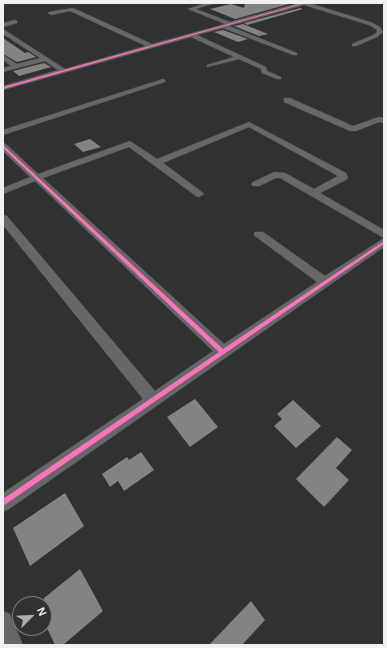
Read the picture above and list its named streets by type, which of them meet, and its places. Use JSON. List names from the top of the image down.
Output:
{
  "north": "top right"
}
